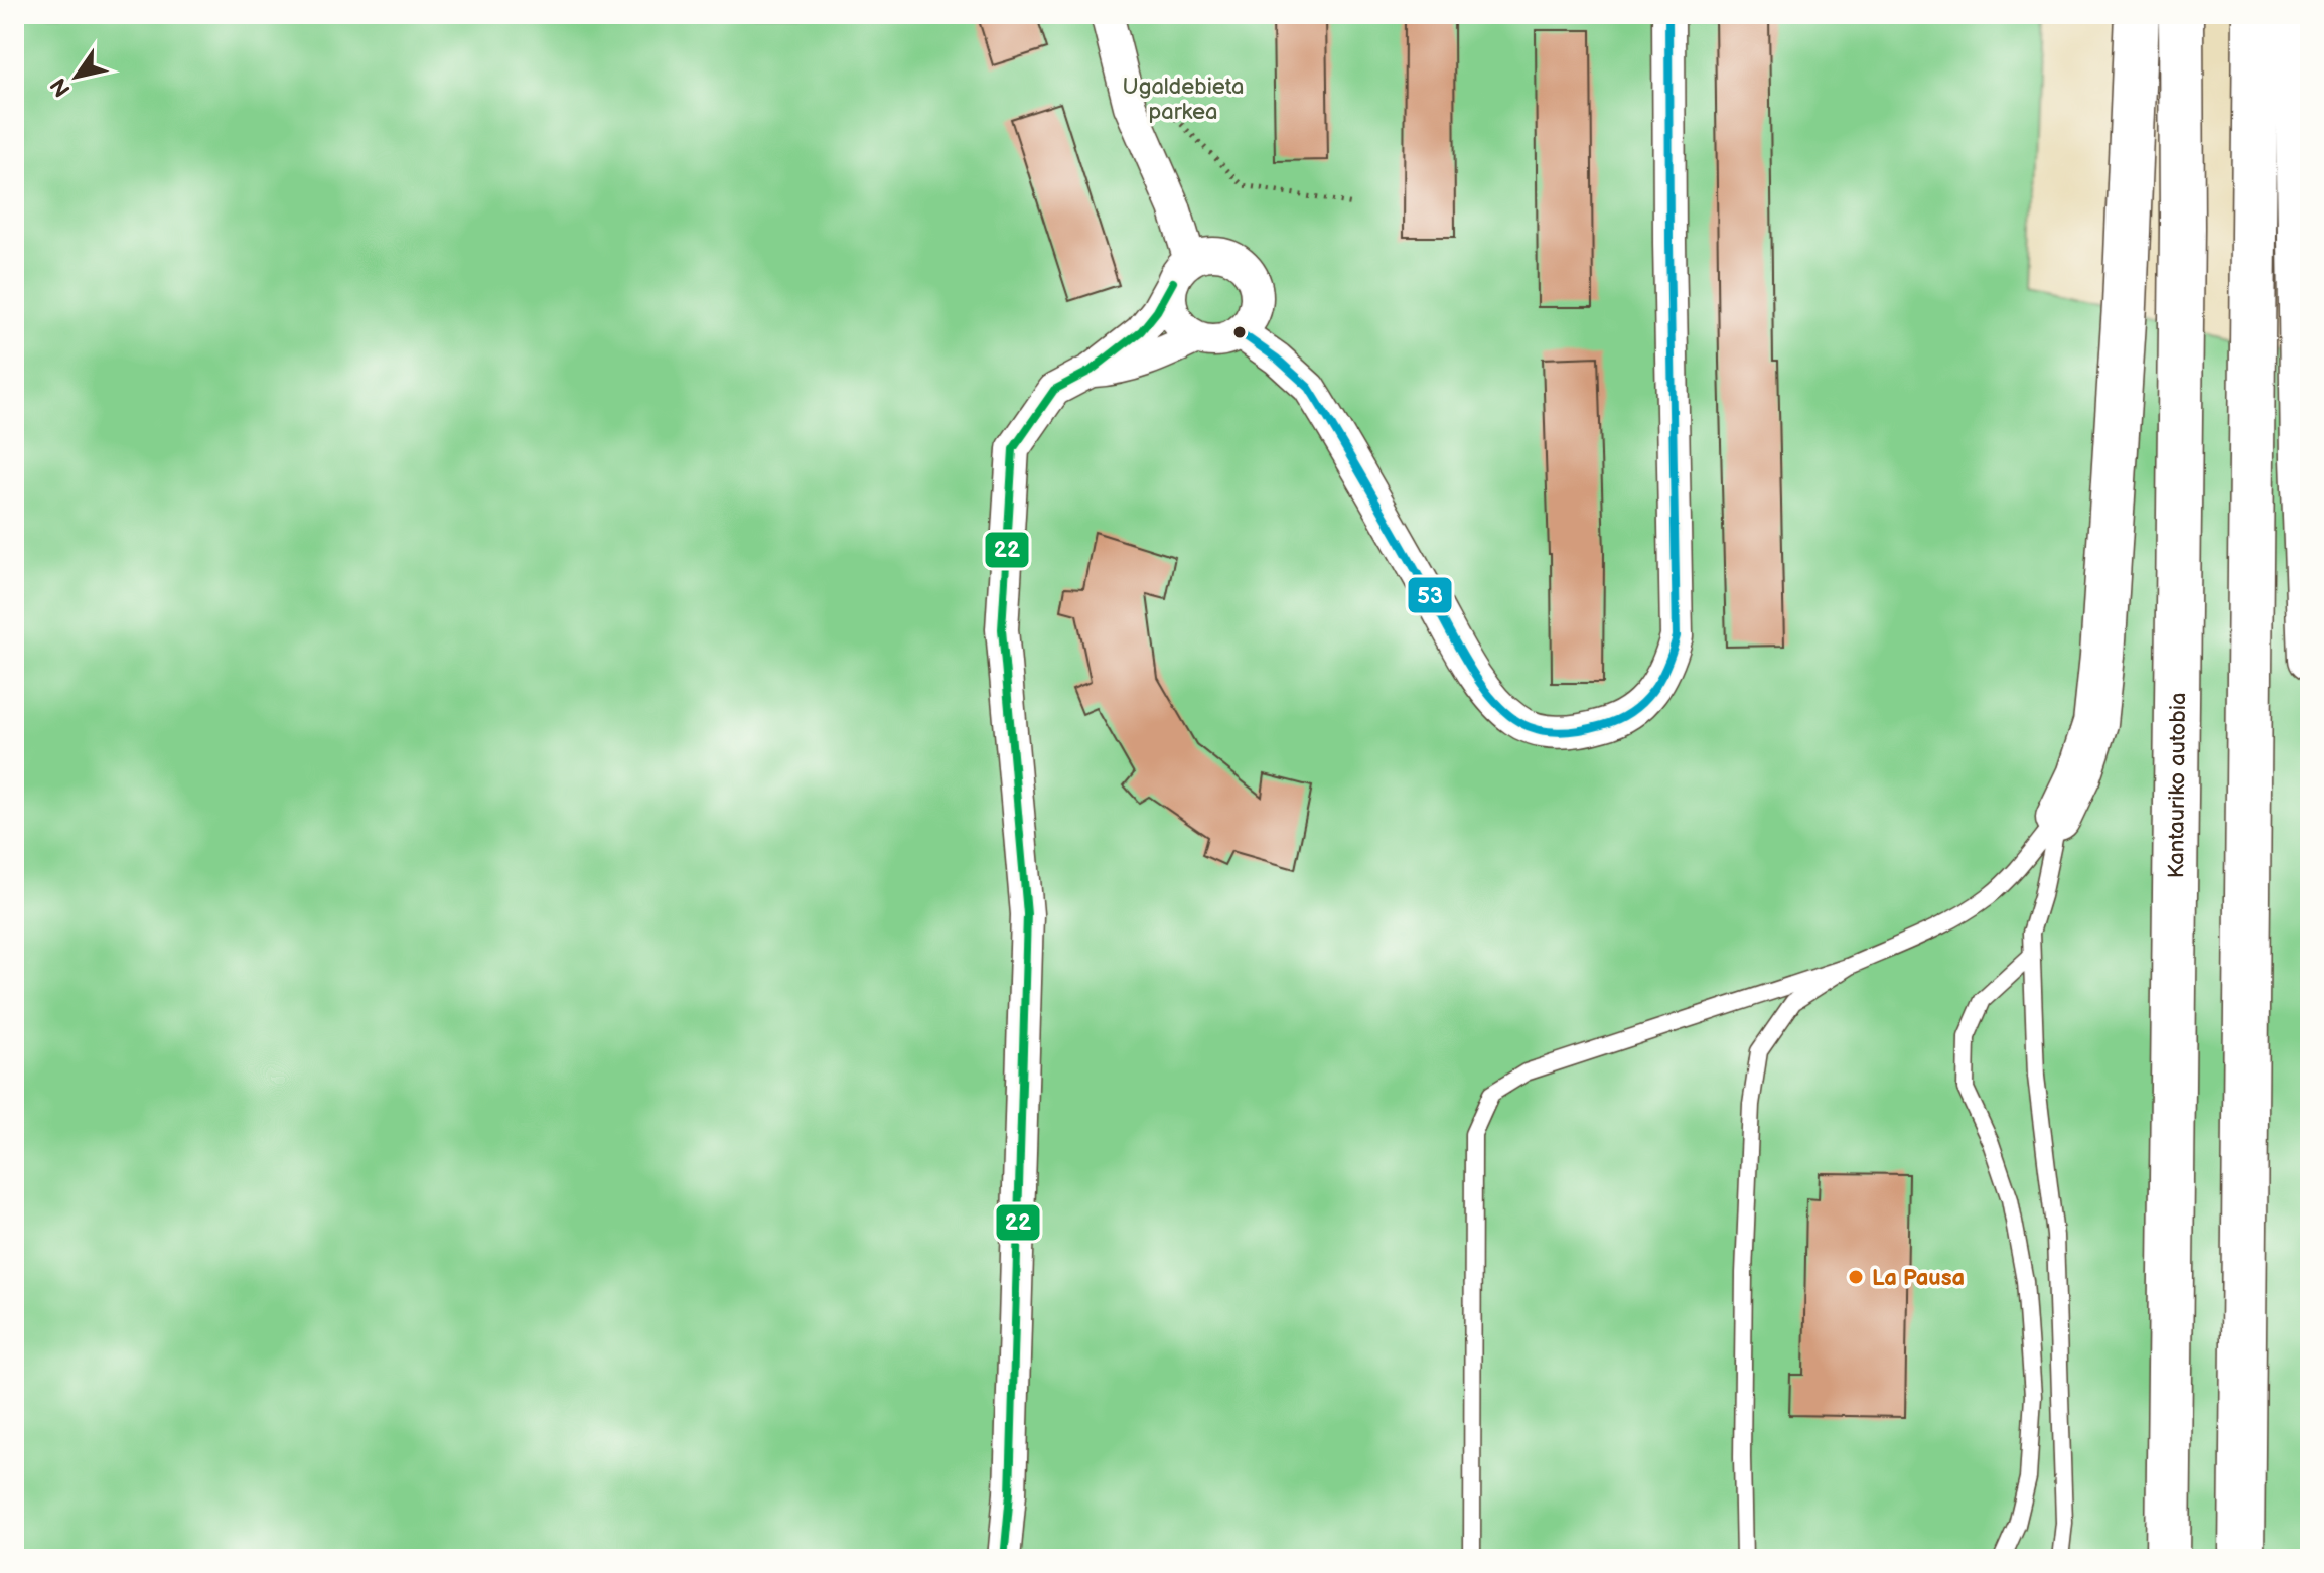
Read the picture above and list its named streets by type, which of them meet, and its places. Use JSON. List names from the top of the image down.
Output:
{
  "streets": {
    "highway": ["Kantauriko autobia"]
  },
  "parks": ["Ugaldebieta parkea"],
  "places": ["La Pausa"],
  "lines": ["transit line 53", "transit line 22"],
  "north": "bottom left"
}
